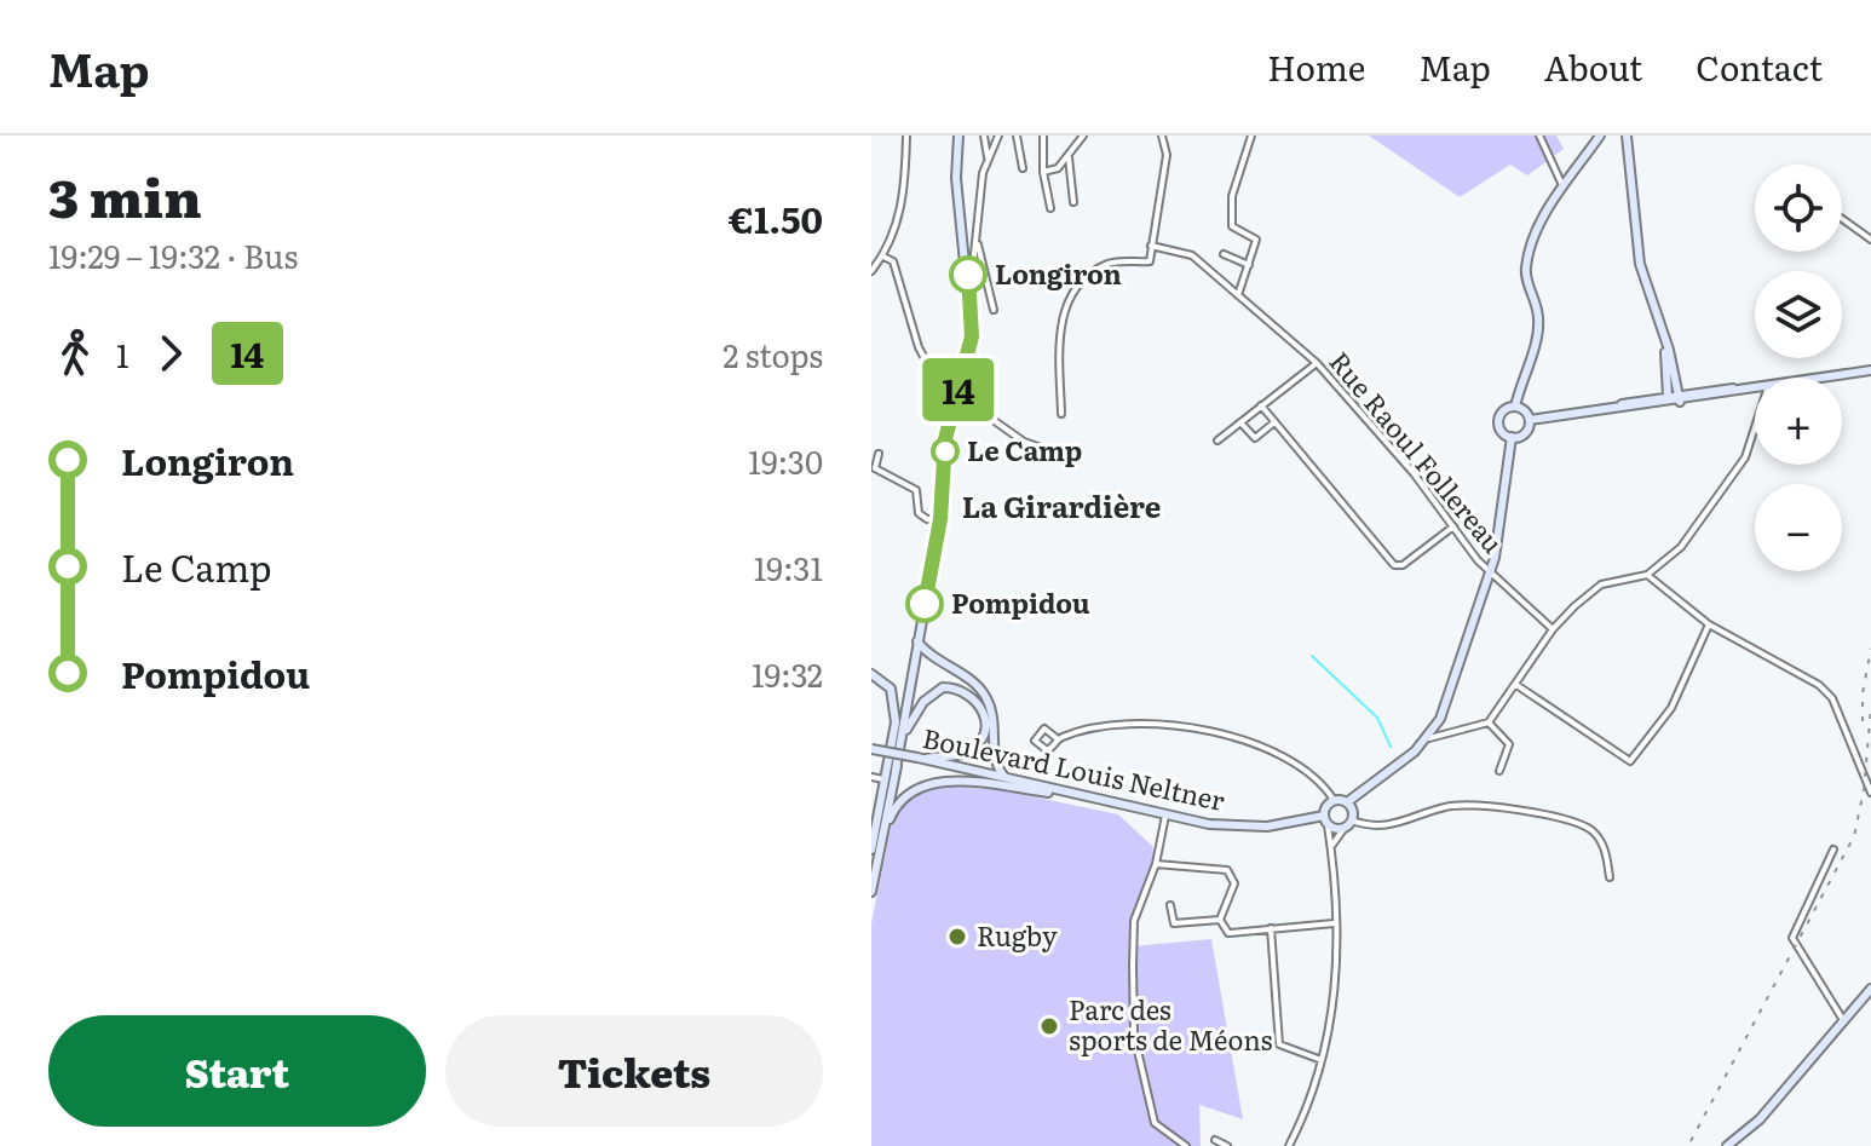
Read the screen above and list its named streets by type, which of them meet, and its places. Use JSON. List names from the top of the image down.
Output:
{
  "streets": {
    "street": ["Rue Raoul Follereau", "Boulevard Louis Neltner"]
  },
  "districts": ["La Girardière"],
  "places": [
    "Longiron",
    "Le Camp",
    "Pompidou",
    "Rugby",
    "Parc des sports de Méons"
  ],
  "lines": ["bus line 14"],
  "page": {
    "header": "Map",
    "nav": [
      "Home",
      "Map",
      "About",
      "Contact"
    ],
    "heading": ["3 min", "19:29 – 19:32 · Bus", "€1.50"],
    "on_map": "14",
    "map_buttons": ["+", "−"],
    "legs": ["1", "14", "2 stops"],
    "list": [
      {
        "name": "Longiron",
        "value": "19:30"
      },
      {
        "name": "Le Camp",
        "value": "19:31"
      },
      {
        "name": "Pompidou",
        "value": "19:32"
      }
    ],
    "buttons": ["Start", "Tickets"]
  }
}
